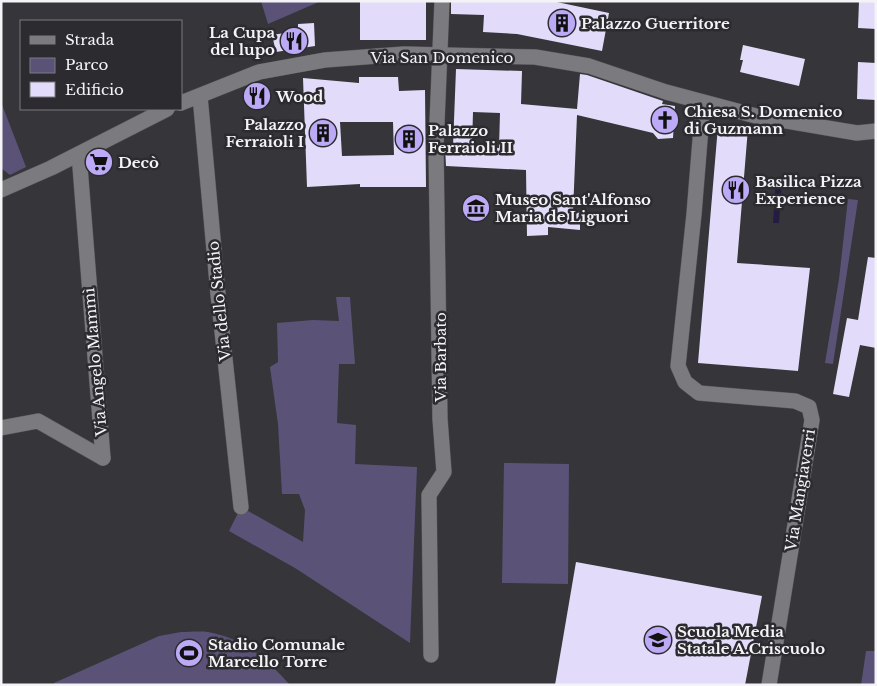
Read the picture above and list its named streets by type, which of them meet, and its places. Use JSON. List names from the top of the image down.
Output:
{
  "streets": {
    "street": [
      "Via San Domenico",
      "Via dello Stadio",
      "Via Barbato",
      "Via Angelo Mammì",
      "Via Mangiaverri"
    ]
  },
  "crossings": [
    ["Via San Domenico", "Via dello Stadio"],
    ["Via San Domenico", "Via Barbato"],
    ["Via San Domenico", "Via Mangiaverri"]
  ],
  "places": {
    "building": ["Palazzo Guerritore", "Palazzo Ferraioli I", "Palazzo Ferraioli II"],
    "restaurant": ["La Cupa del lupo", "Wood", "Basilica Pizza Experience"],
    "church": ["Chiesa S. Domenico di Guzmann"],
    "supermarket": ["Decò"],
    "museum": ["Museo Sant'Alfonso Maria de Liguori"],
    "school or university": ["Scuola Media Statale A.Criscuolo"],
    "sports": ["Stadio Comunale Marcello Torre"]
  },
  "legend": ["Strada", "Parco", "Edificio"]
}
